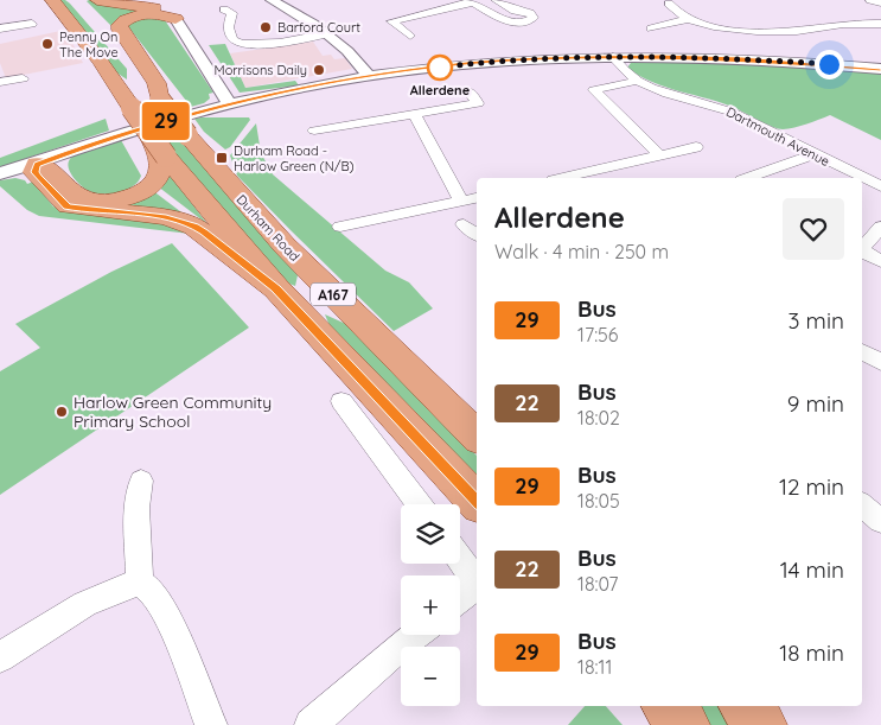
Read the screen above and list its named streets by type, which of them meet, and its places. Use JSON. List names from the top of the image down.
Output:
{
  "streets": {
    "main road": ["Durham Road", "A167"],
    "street": ["Dartmouth Avenue"]
  },
  "places": {
    "other": [
      "Barford Court",
      "Penny On The Move",
      "Allerdene",
      "Morrisons Daily",
      "Harlow Green Community Primary School"
    ],
    "transit": ["Durham Road - Harlow Green (N/B)"]
  },
  "lines": ["bus line 29"],
  "page": {
    "on_map": "29",
    "heading": ["Allerdene", "Walk · 4 min · 250 m"],
    "list": [
      {
        "mark": "29",
        "name": "Bus",
        "note": "17:56",
        "value": "3 min"
      },
      {
        "mark": "22",
        "name": "Bus",
        "note": "18:02",
        "value": "9 min"
      },
      {
        "mark": "29",
        "name": "Bus",
        "note": "18:05",
        "value": "12 min"
      },
      {
        "mark": "22",
        "name": "Bus",
        "note": "18:07",
        "value": "14 min"
      },
      {
        "mark": "29",
        "name": "Bus",
        "note": "18:11",
        "value": "18 min"
      }
    ],
    "map_buttons": ["+", "−"]
  }
}
